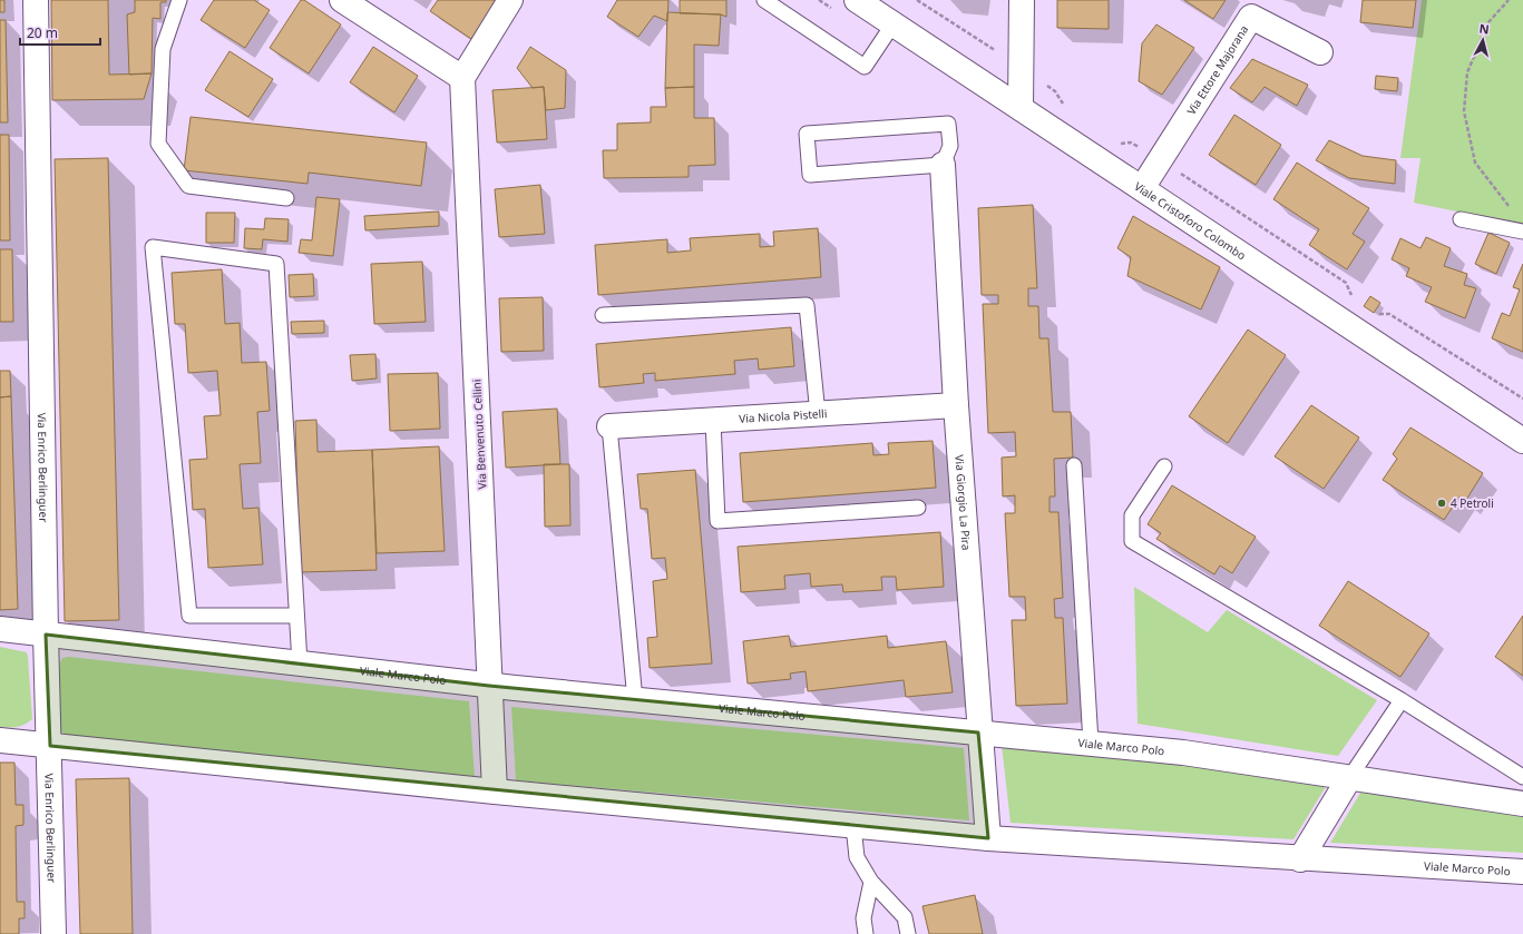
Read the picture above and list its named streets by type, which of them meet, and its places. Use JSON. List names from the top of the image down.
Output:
{
  "streets": {
    "street": [
      "Via Ettore Majorana",
      "Viale Cristoforo Colombo",
      "Via Nicola Pistelli",
      "Via Benvenuto Cellini",
      "Via Enrico Berlinguer",
      "Via Giorgio La Pira",
      "Viale Marco Polo"
    ]
  },
  "crossings": [
    ["Via Ettore Majorana", "Viale Cristoforo Colombo"],
    ["Via Nicola Pistelli", "Via Giorgio La Pira"],
    ["Via Benvenuto Cellini", "Viale Marco Polo"],
    ["Via Enrico Berlinguer", "Viale Marco Polo"],
    ["Via Giorgio La Pira", "Viale Marco Polo"]
  ],
  "places": ["4 Petroli"],
  "scale_bar": "20 m",
  "north": "top"
}
